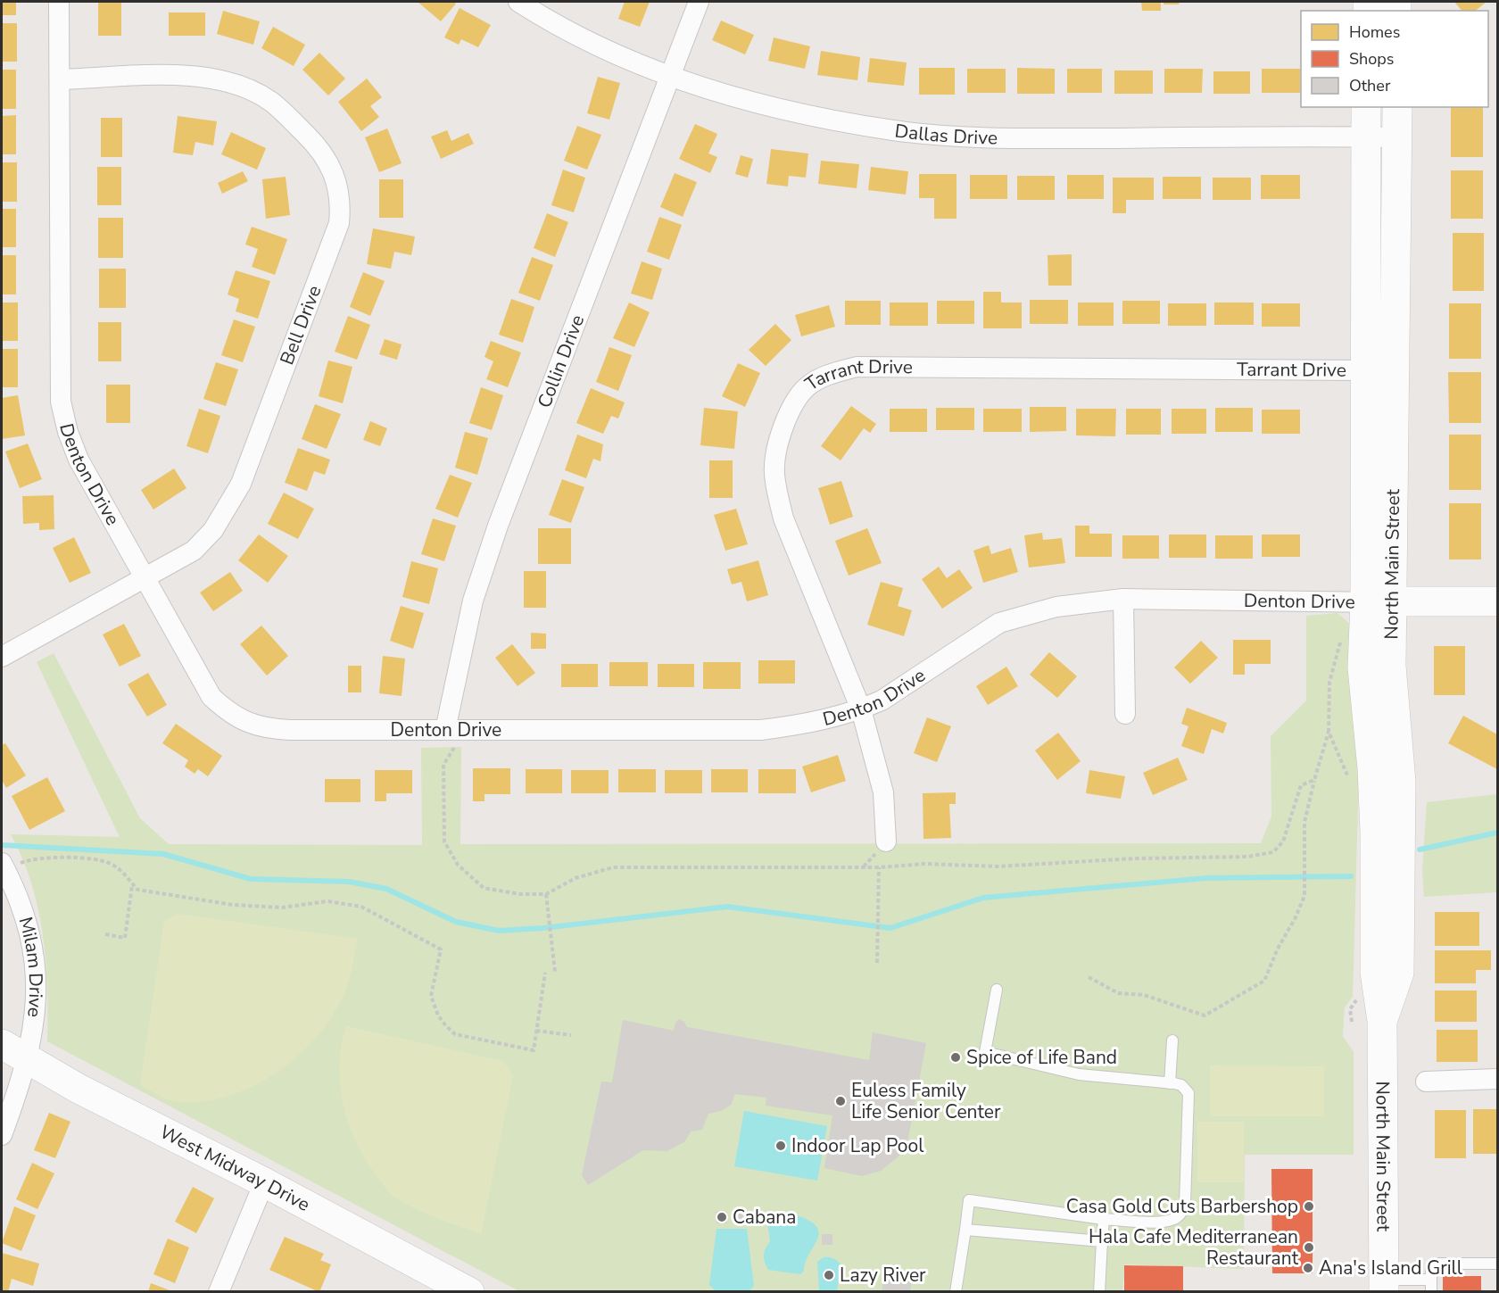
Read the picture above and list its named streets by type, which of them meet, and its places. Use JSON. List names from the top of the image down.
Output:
{
  "streets": {
    "main road": ["North Main Street", "West Midway Drive"],
    "street": [
      "Dallas Drive",
      "Bell Drive",
      "Collin Drive",
      "Tarrant Drive",
      "Denton Drive",
      "Milam Drive"
    ]
  },
  "crossings": [
    ["Dallas Drive", "Collin Drive"],
    ["Dallas Drive", "North Main Street"],
    ["Bell Drive", "Denton Drive"],
    ["Collin Drive", "Denton Drive"],
    ["Tarrant Drive", "Denton Drive"],
    ["Tarrant Drive", "North Main Street"],
    ["Denton Drive", "North Main Street"],
    ["Milam Drive", "West Midway Drive"]
  ],
  "places": [
    "Spice of Life Band",
    "Euless Family Life Senior Center",
    "Indoor Lap Pool",
    "Casa Gold Cuts Barbershop",
    "Cabana",
    "Hala Cafe Mediterranean Restaurant",
    "Ana's Island Grill",
    "Lazy River"
  ],
  "legend": ["Homes", "Shops", "Other"]
}
